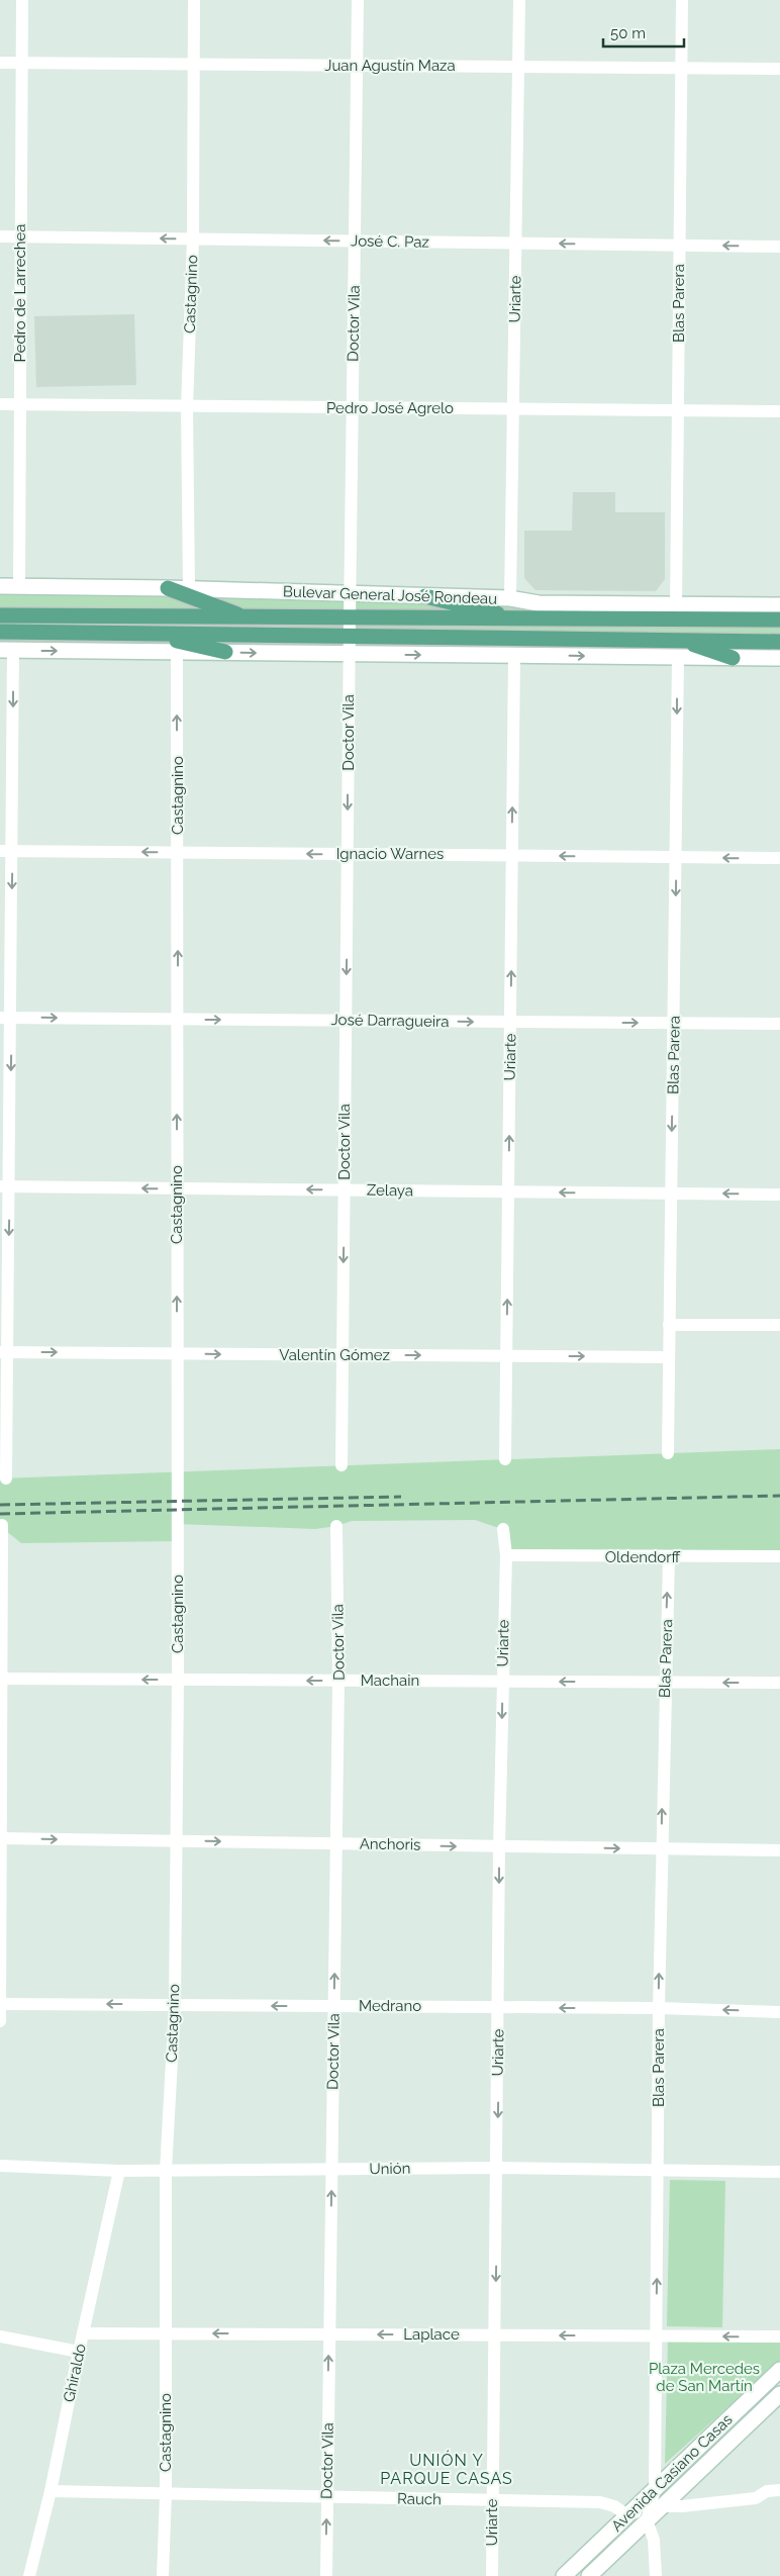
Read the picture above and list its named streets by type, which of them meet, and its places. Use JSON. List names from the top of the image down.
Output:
{
  "streets": {
    "main road": ["Bulevar General José Rondeau", "Avenida Casiano Casas"],
    "street": [
      "Juan Agustín Maza",
      "José C. Paz",
      "Pedro de Larrechea",
      "Castagnino",
      "Uriarte",
      "Blas Parera",
      "Doctor Vila",
      "Pedro José Agrelo",
      "Ignacio Warnes",
      "José Darragueira",
      "Zelaya",
      "Valentín Gómez",
      "Oldendorff",
      "Machain",
      "Anchoris",
      "Medrano",
      "Unión",
      "Laplace",
      "Ghiraldo",
      "Rauch"
    ]
  },
  "crossings": [
    ["Juan Agustín Maza", "Pedro de Larrechea"],
    ["Juan Agustín Maza", "Castagnino"],
    ["Juan Agustín Maza", "Uriarte"],
    ["Juan Agustín Maza", "Blas Parera"],
    ["Juan Agustín Maza", "Doctor Vila"],
    ["José C. Paz", "Pedro de Larrechea"],
    ["José C. Paz", "Castagnino"],
    ["José C. Paz", "Uriarte"],
    ["José C. Paz", "Blas Parera"],
    ["José C. Paz", "Doctor Vila"],
    ["Pedro de Larrechea", "Pedro José Agrelo"],
    ["Pedro de Larrechea", "Bulevar General José Rondeau"],
    ["Castagnino", "Pedro José Agrelo"],
    ["Castagnino", "Bulevar General José Rondeau"],
    ["Castagnino", "Ignacio Warnes"],
    ["Castagnino", "José Darragueira"],
    ["Castagnino", "Zelaya"],
    ["Castagnino", "Valentín Gómez"],
    ["Castagnino", "Machain"],
    ["Castagnino", "Anchoris"],
    ["Castagnino", "Medrano"],
    ["Castagnino", "Unión"],
    ["Castagnino", "Laplace"],
    ["Castagnino", "Rauch"],
    ["Uriarte", "Pedro José Agrelo"],
    ["Uriarte", "Bulevar General José Rondeau"],
    ["Uriarte", "Ignacio Warnes"],
    ["Uriarte", "José Darragueira"],
    ["Uriarte", "Zelaya"],
    ["Uriarte", "Valentín Gómez"],
    ["Uriarte", "Oldendorff"],
    ["Uriarte", "Machain"],
    ["Uriarte", "Anchoris"],
    ["Uriarte", "Medrano"],
    ["Uriarte", "Unión"],
    ["Uriarte", "Laplace"],
    ["Uriarte", "Rauch"],
    ["Blas Parera", "Pedro José Agrelo"],
    ["Blas Parera", "Bulevar General José Rondeau"],
    ["Blas Parera", "Ignacio Warnes"],
    ["Blas Parera", "José Darragueira"],
    ["Blas Parera", "Zelaya"],
    ["Blas Parera", "Valentín Gómez"],
    ["Blas Parera", "Oldendorff"],
    ["Blas Parera", "Machain"],
    ["Blas Parera", "Anchoris"],
    ["Blas Parera", "Medrano"],
    ["Blas Parera", "Unión"],
    ["Blas Parera", "Laplace"],
    ["Blas Parera", "Avenida Casiano Casas"],
    ["Doctor Vila", "Pedro José Agrelo"],
    ["Doctor Vila", "Bulevar General José Rondeau"],
    ["Doctor Vila", "Ignacio Warnes"],
    ["Doctor Vila", "José Darragueira"],
    ["Doctor Vila", "Zelaya"],
    ["Doctor Vila", "Valentín Gómez"],
    ["Doctor Vila", "Machain"],
    ["Doctor Vila", "Anchoris"],
    ["Doctor Vila", "Medrano"],
    ["Doctor Vila", "Unión"],
    ["Doctor Vila", "Laplace"],
    ["Doctor Vila", "Rauch"],
    ["Unión", "Ghiraldo"],
    ["Laplace", "Ghiraldo"],
    ["Ghiraldo", "Rauch"],
    ["Avenida Casiano Casas", "Rauch"]
  ],
  "one_way": [
    "José C. Paz",
    "Ignacio Warnes",
    "José Darragueira",
    "Zelaya",
    "Valentín Gómez",
    "Machain",
    "Anchoris",
    "Medrano",
    "Laplace"
  ],
  "districts": ["UNIÓN Y PARQUE CASAS"],
  "parks": ["Plaza Mercedes de San Martín"],
  "scale_bar": "50 m"
}
